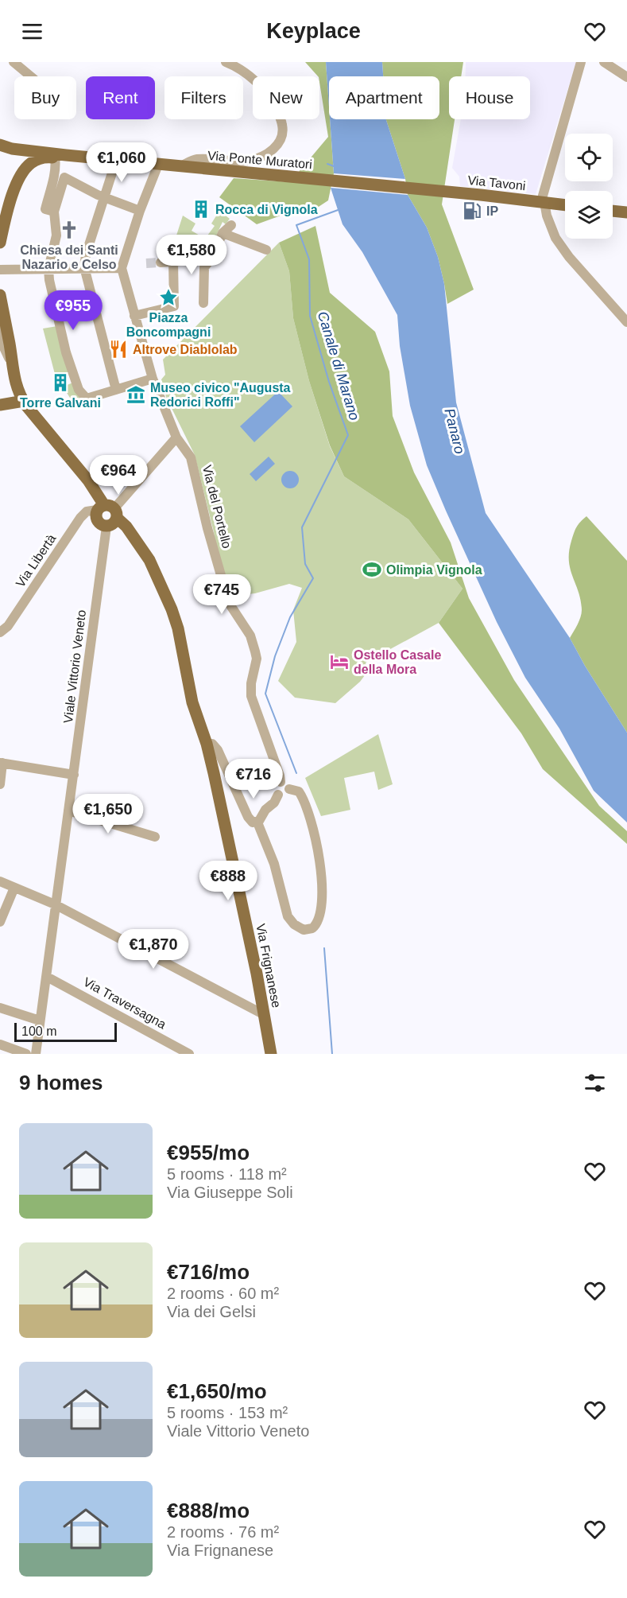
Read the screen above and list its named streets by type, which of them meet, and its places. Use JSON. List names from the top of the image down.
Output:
{
  "streets": {
    "main road": ["Via Ponte Muratori", "Via Tavoni", "Via Frignanese"],
    "street": [
      "Via del Portello",
      "Via Libertà",
      "Viale Vittorio Veneto",
      "Via Traversagna"
    ]
  },
  "crossings": [
    ["Via Ponte Muratori", "Via Tavoni"],
    ["Via Libertà", "Via Frignanese"],
    ["Viale Vittorio Veneto", "Via Traversagna"]
  ],
  "water": ["Canale di Marano", "Panaro"],
  "places": {
    "building": ["Rocca di Vignola", "Torre Galvani"],
    "fuel station": ["IP"],
    "church": ["Chiesa dei Santi Nazario e Celso"],
    "place": ["Piazza Boncompagni"],
    "restaurant": ["Altrove Diablolab"],
    "museum": ["Museo civico \"Augusta Redorici Roffi\""],
    "sports": ["Olimpia Vignola"],
    "hotel": ["Ostello Casale della Mora"]
  },
  "scale_bar": "100 m",
  "page": {
    "header": "Keyplace",
    "chip": [
      "Buy",
      "Rent",
      "Filters",
      "New",
      "Apartment",
      "House"
    ],
    "price": [
      "€1,060",
      "€1,580",
      "€955",
      "€964",
      "€745",
      "€716",
      "€1,650",
      "€888",
      "€1,870"
    ],
    "scale": "100 m",
    "heading": "9 homes",
    "list": [
      {
        "name": "€955/mo",
        "note": "5 rooms · 118 m² · Via Giuseppe Soli"
      },
      {
        "name": "€716/mo",
        "note": "2 rooms · 60 m² · Via dei Gelsi"
      },
      {
        "name": "€1,650/mo",
        "note": "5 rooms · 153 m² · Viale Vittorio Veneto"
      },
      {
        "name": "€888/mo",
        "note": "2 rooms · 76 m² · Via Frignanese"
      }
    ]
  }
}
